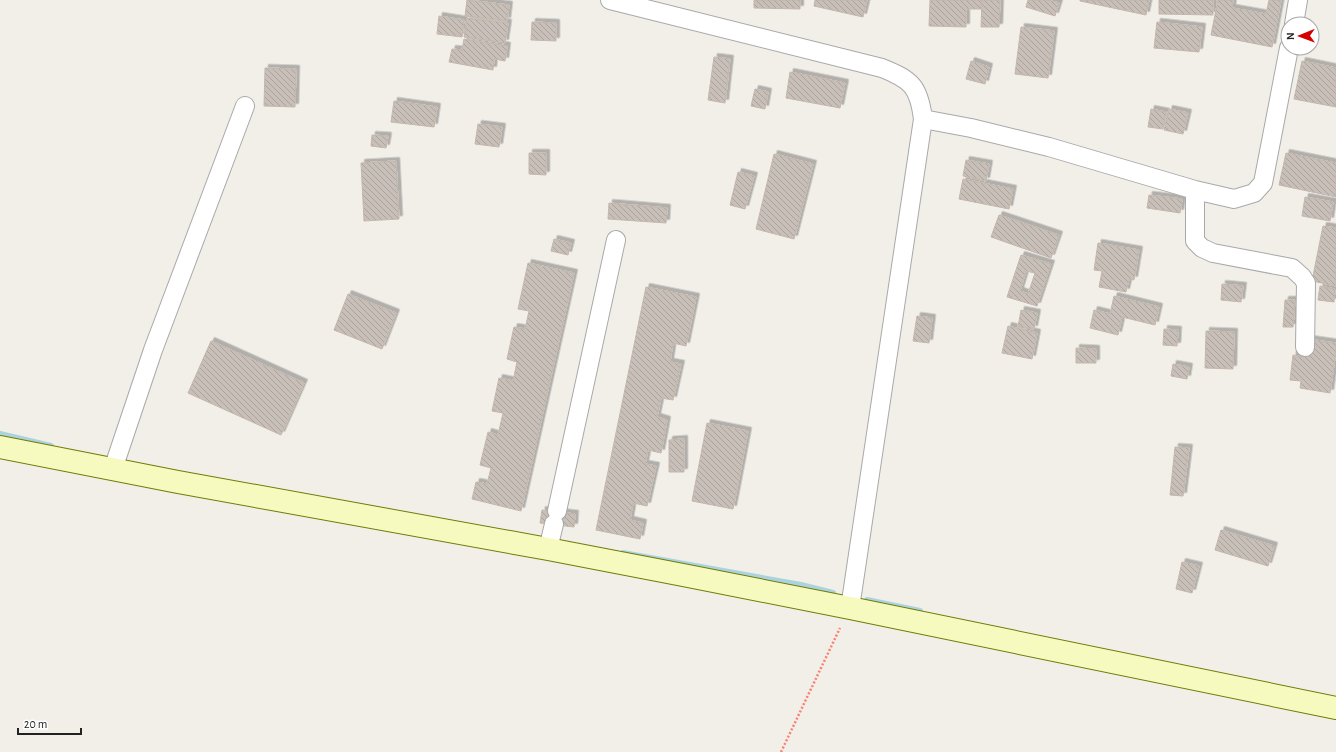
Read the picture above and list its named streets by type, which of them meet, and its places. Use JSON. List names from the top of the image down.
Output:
{
  "scale_bar": "20 m",
  "north": "left"
}
